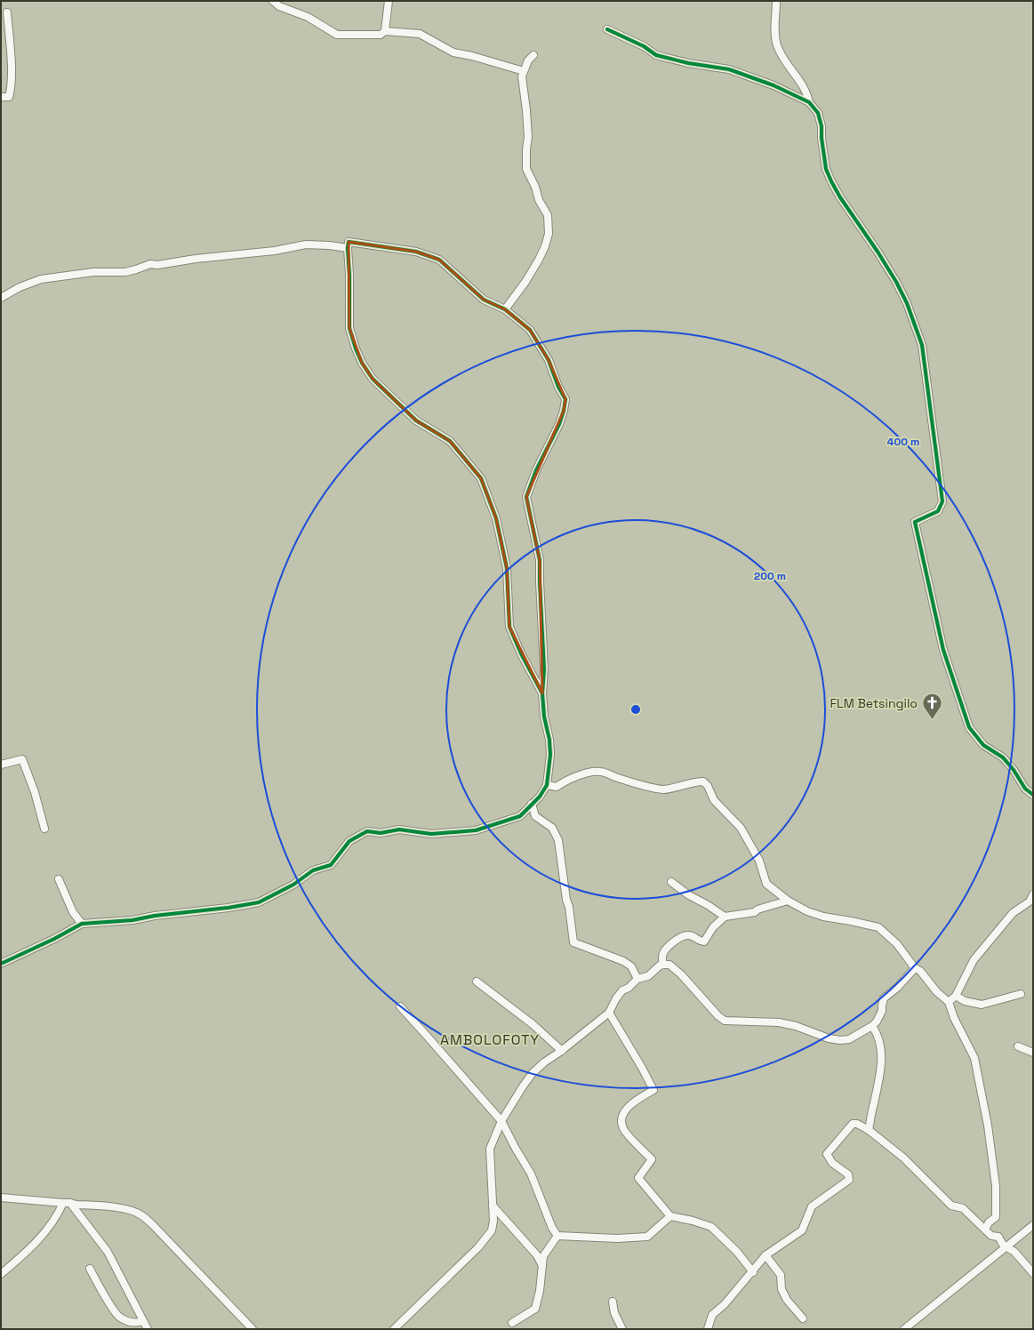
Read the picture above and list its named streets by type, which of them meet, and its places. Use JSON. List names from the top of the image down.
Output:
{
  "districts": ["AMBOLOFOTY"],
  "places": {
    "church": ["FLM Betsingilo"]
  },
  "rings": ["400 m", "200 m"]
}
